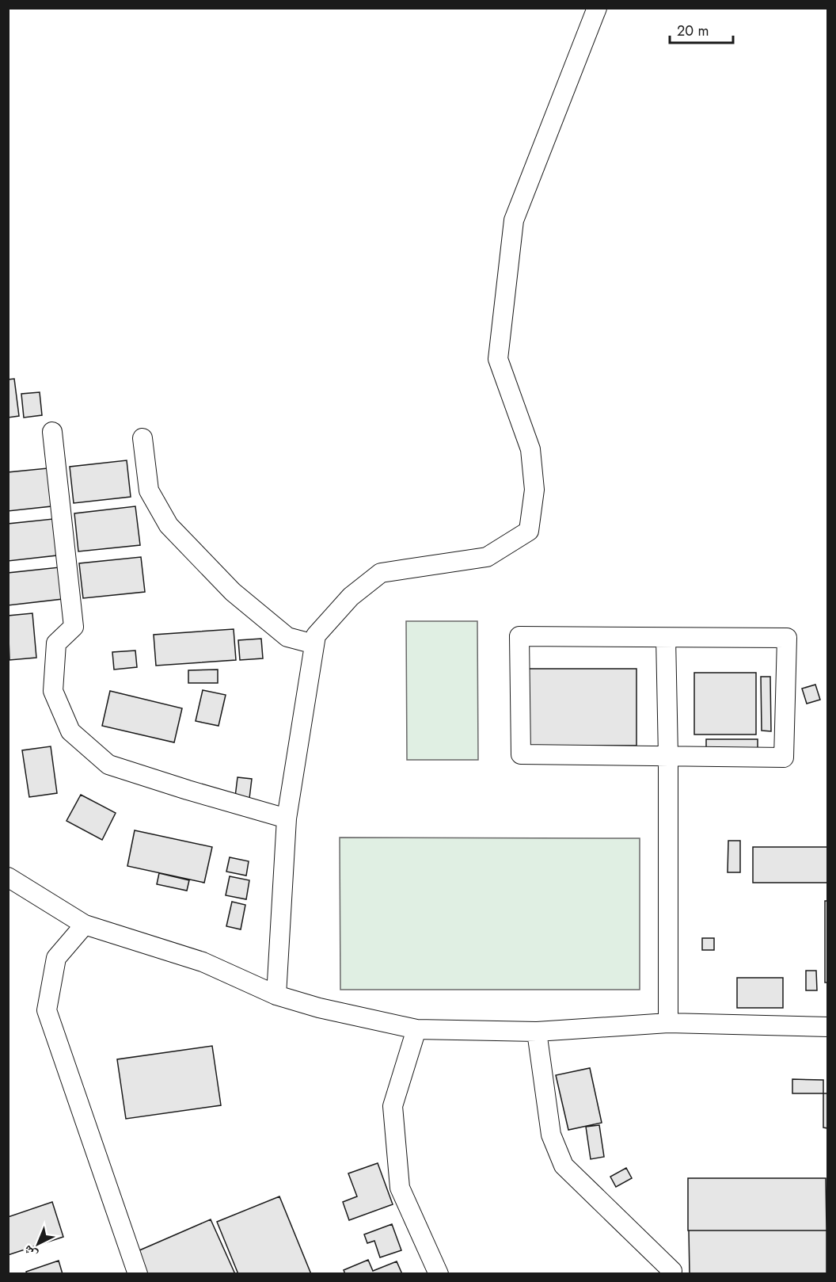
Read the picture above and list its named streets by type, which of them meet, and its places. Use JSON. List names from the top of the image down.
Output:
{
  "scale_bar": "20 m",
  "north": "bottom left"
}
